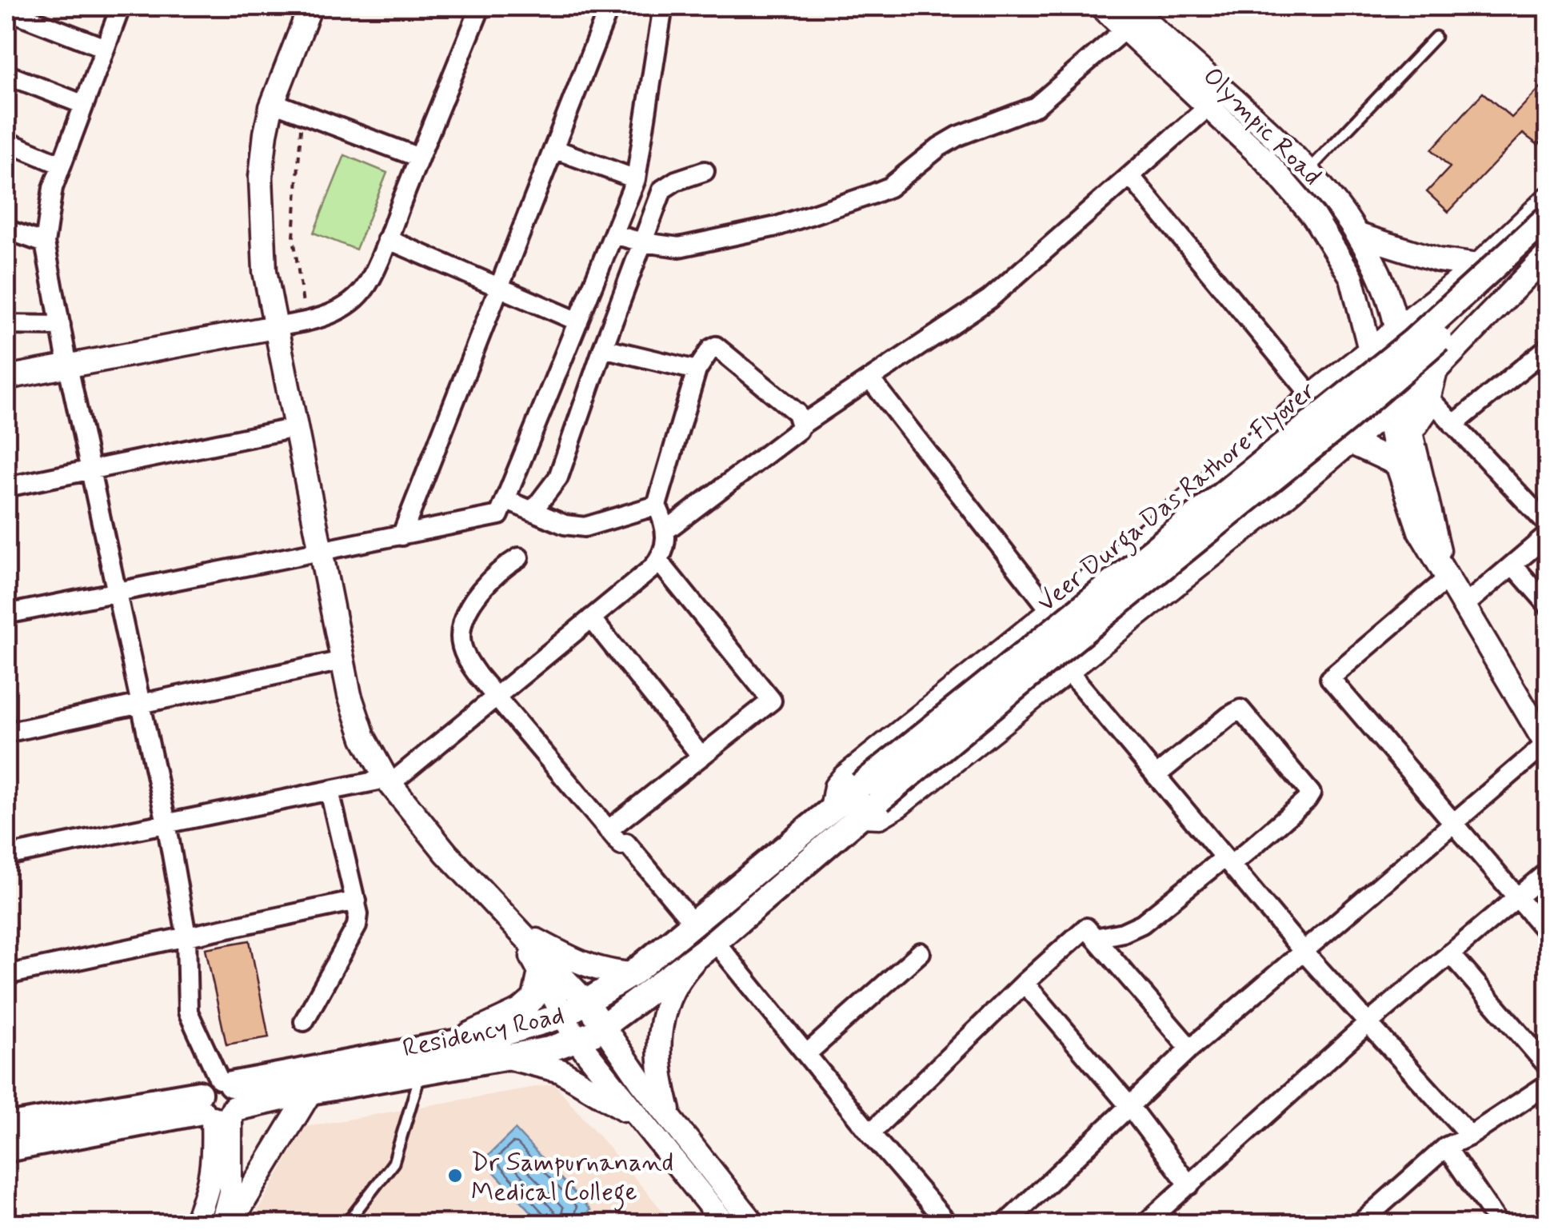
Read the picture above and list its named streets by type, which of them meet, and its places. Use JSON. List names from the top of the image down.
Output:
{
  "streets": {
    "main road": ["Veer Durga Das Rathore Flyover", "Residency Road"],
    "street": ["Olympic Road"]
  },
  "crossings": [
    ["Veer Durga Das Rathore Flyover", "Residency Road"]
  ],
  "places": ["Dr Sampurnanand Medical College"]
}
